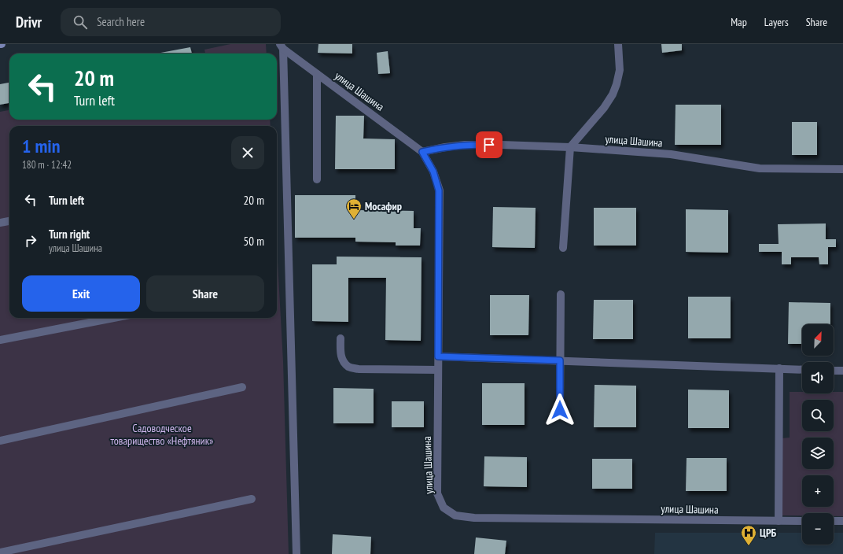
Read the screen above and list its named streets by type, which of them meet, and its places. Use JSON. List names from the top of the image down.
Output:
{
  "streets": {
    "street": ["улица Шашина"]
  },
  "parks": ["Садоводческое товарищество «Нефтяник»"],
  "places": {
    "hotel": ["Мосафир"],
    "hospital": ["ЦРБ"]
  },
  "north": "top right",
  "page": {
    "header": "Drivr",
    "search": "Search here",
    "nav": ["Map", "Layers", "Share"],
    "turn": ["20 m", "Turn left"],
    "heading": ["1 min", "180 m · 12:42"],
    "list": [
      {
        "name": "Turn left",
        "value": "20 m"
      },
      {
        "name": "Turn right",
        "note": "улица Шашина",
        "value": "50 m"
      }
    ],
    "buttons": ["Exit", "Share"],
    "map_buttons": ["+", "−"]
  }
}
